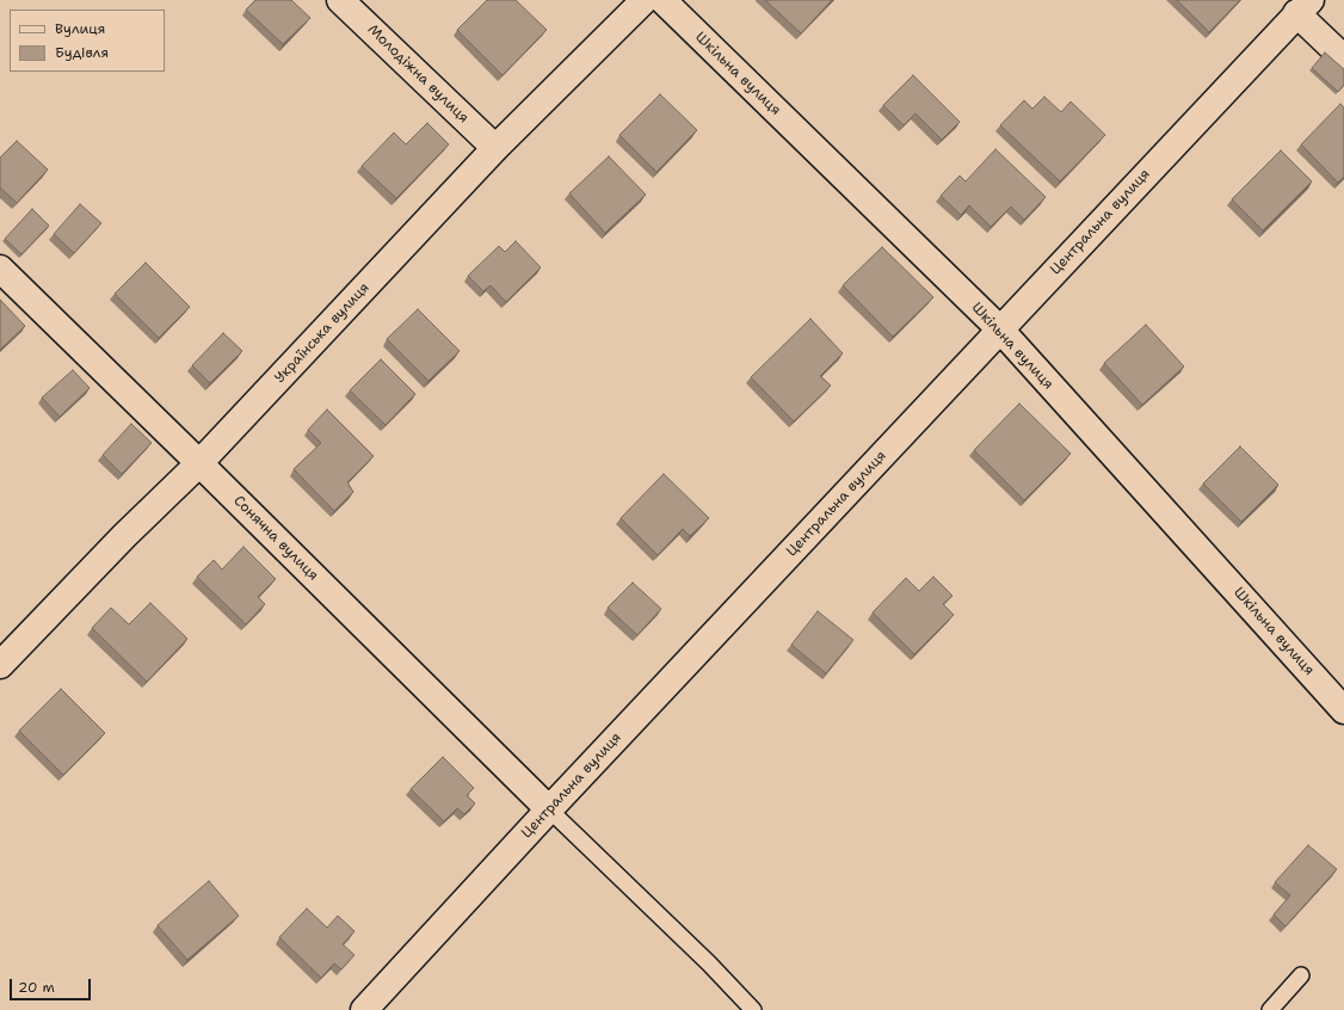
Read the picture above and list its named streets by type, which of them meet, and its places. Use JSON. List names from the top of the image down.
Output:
{
  "streets": {
    "street": [
      "Молодіжна вулиця",
      "Шкільна вулиця",
      "Центральна вулиця",
      "Українська вулиця",
      "Сонячна вулиця"
    ]
  },
  "crossings": [
    ["Молодіжна вулиця", "Українська вулиця"],
    ["Шкільна вулиця", "Центральна вулиця"],
    ["Центральна вулиця", "Сонячна вулиця"],
    ["Українська вулиця", "Сонячна вулиця"]
  ],
  "legend": ["Вулиця", "Будівля"],
  "scale_bar": "20 m"
}
